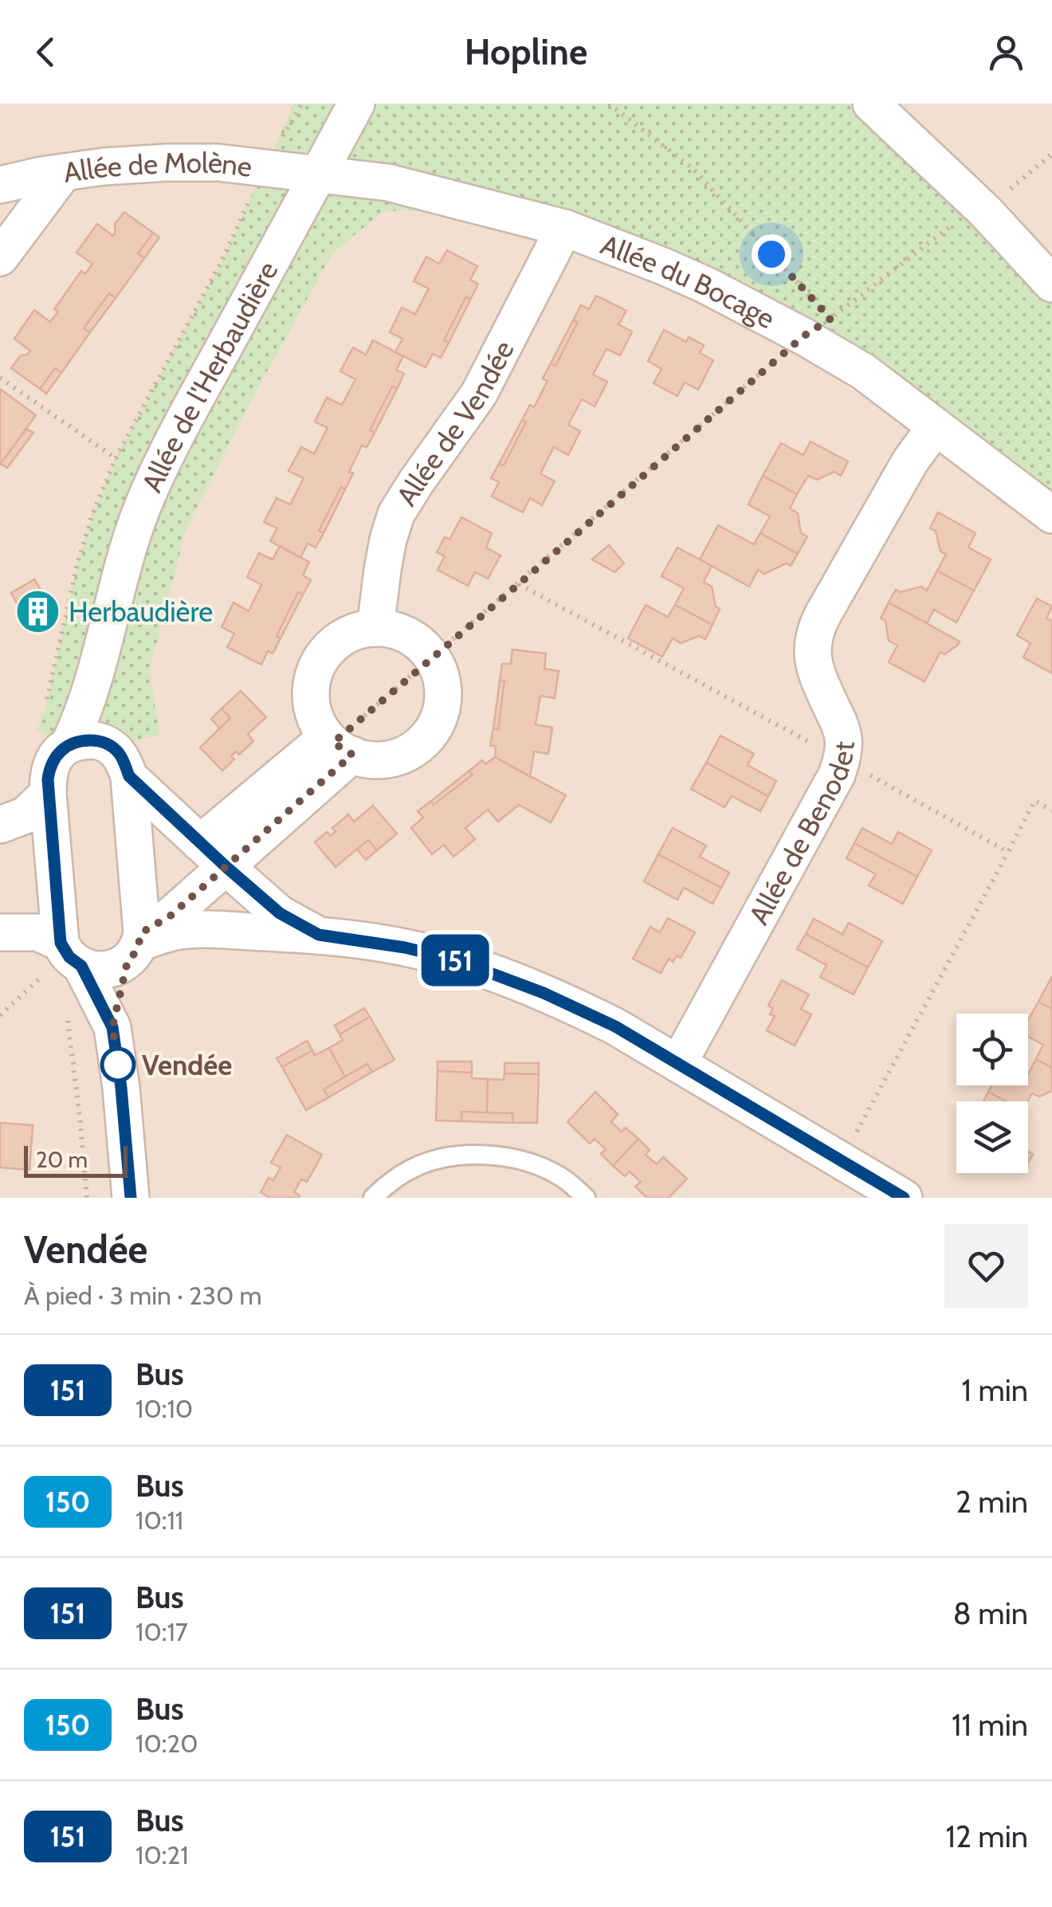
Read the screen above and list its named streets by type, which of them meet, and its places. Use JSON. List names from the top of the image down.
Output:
{
  "streets": {
    "street": [
      "Allée de Molène",
      "Allée du Bocage",
      "Allée de l'Herbaudière",
      "Allée de Vendée",
      "Allée de Benodet"
    ]
  },
  "crossings": [
    ["Allée de Molène", "Allée du Bocage"],
    ["Allée de Molène", "Allée de l'Herbaudière"],
    ["Allée du Bocage", "Allée de l'Herbaudière"],
    ["Allée du Bocage", "Allée de Vendée"],
    ["Allée du Bocage", "Allée de Benodet"]
  ],
  "places": {
    "building": ["Herbaudière"],
    "other": ["Vendée"]
  },
  "lines": ["bus line 151"],
  "scale_bar": "20 m",
  "page": {
    "header": "Hopline",
    "on_map": "151",
    "scale": "20 m",
    "heading": ["Vendée", "À pied · 3 min · 230 m"],
    "list": [
      {
        "mark": "151",
        "name": "Bus",
        "note": "10:10",
        "value": "1 min"
      },
      {
        "mark": "150",
        "name": "Bus",
        "note": "10:11",
        "value": "2 min"
      },
      {
        "mark": "151",
        "name": "Bus",
        "note": "10:17",
        "value": "8 min"
      },
      {
        "mark": "150",
        "name": "Bus",
        "note": "10:20",
        "value": "11 min"
      },
      {
        "mark": "151",
        "name": "Bus",
        "note": "10:21",
        "value": "12 min"
      }
    ]
  }
}
